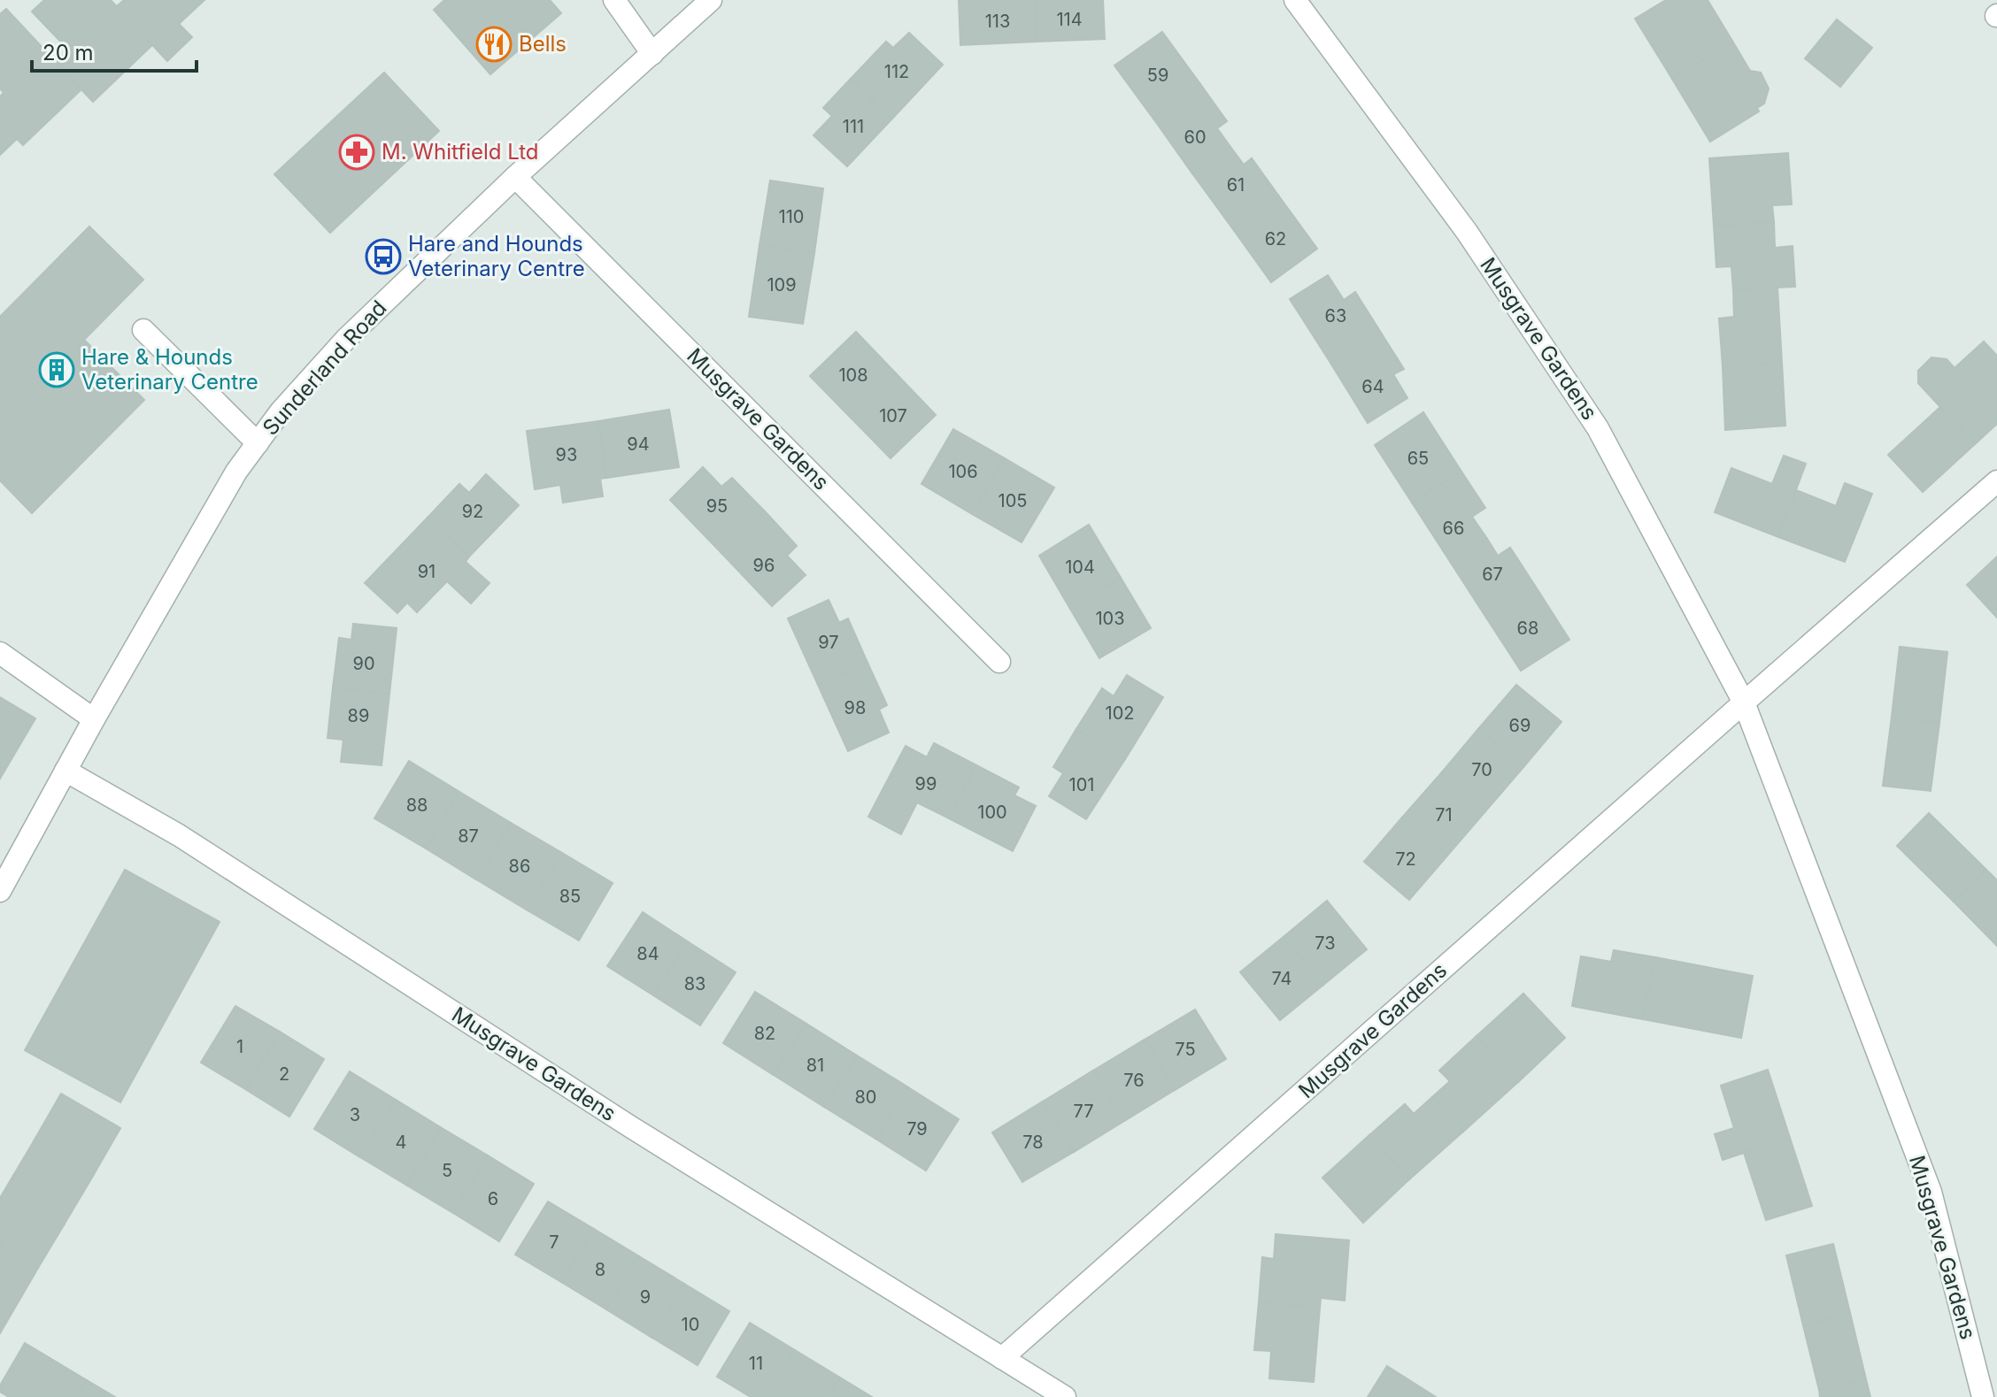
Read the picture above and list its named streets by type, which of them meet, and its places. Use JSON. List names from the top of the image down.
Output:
{
  "streets": {
    "street": ["Musgrave Gardens", "Sunderland Road"]
  },
  "crossings": [
    ["Musgrave Gardens", "Sunderland Road"]
  ],
  "places": {
    "restaurant": ["Bells"],
    "pharmacy": ["M. Whitfield Ltd"],
    "bus stop": ["Hare and Hounds Veterinary Centre"],
    "building": ["Hare & Hounds Veterinary Centre"]
  },
  "house_numbers": [
    "114",
    "113",
    "112",
    "59",
    "111",
    "60",
    "61",
    "110",
    "62",
    "109",
    "63",
    "108",
    "64",
    "107",
    "94",
    "93",
    "65",
    "106",
    "105",
    "95",
    "92",
    "66",
    "96",
    "104",
    "91",
    "67",
    "103",
    "68",
    "97",
    "90",
    "98",
    "102",
    "89",
    "69",
    "70",
    "99",
    "101",
    "88",
    "100",
    "71",
    "87",
    "72",
    "86",
    "85",
    "73",
    "84",
    "74",
    "83",
    "82",
    "1",
    "75",
    "81",
    "2",
    "76",
    "80",
    "77",
    "3",
    "79",
    "4",
    "78",
    "5",
    "6",
    "7",
    "8",
    "9",
    "10",
    "11"
  ],
  "scale_bar": "20 m"
}
